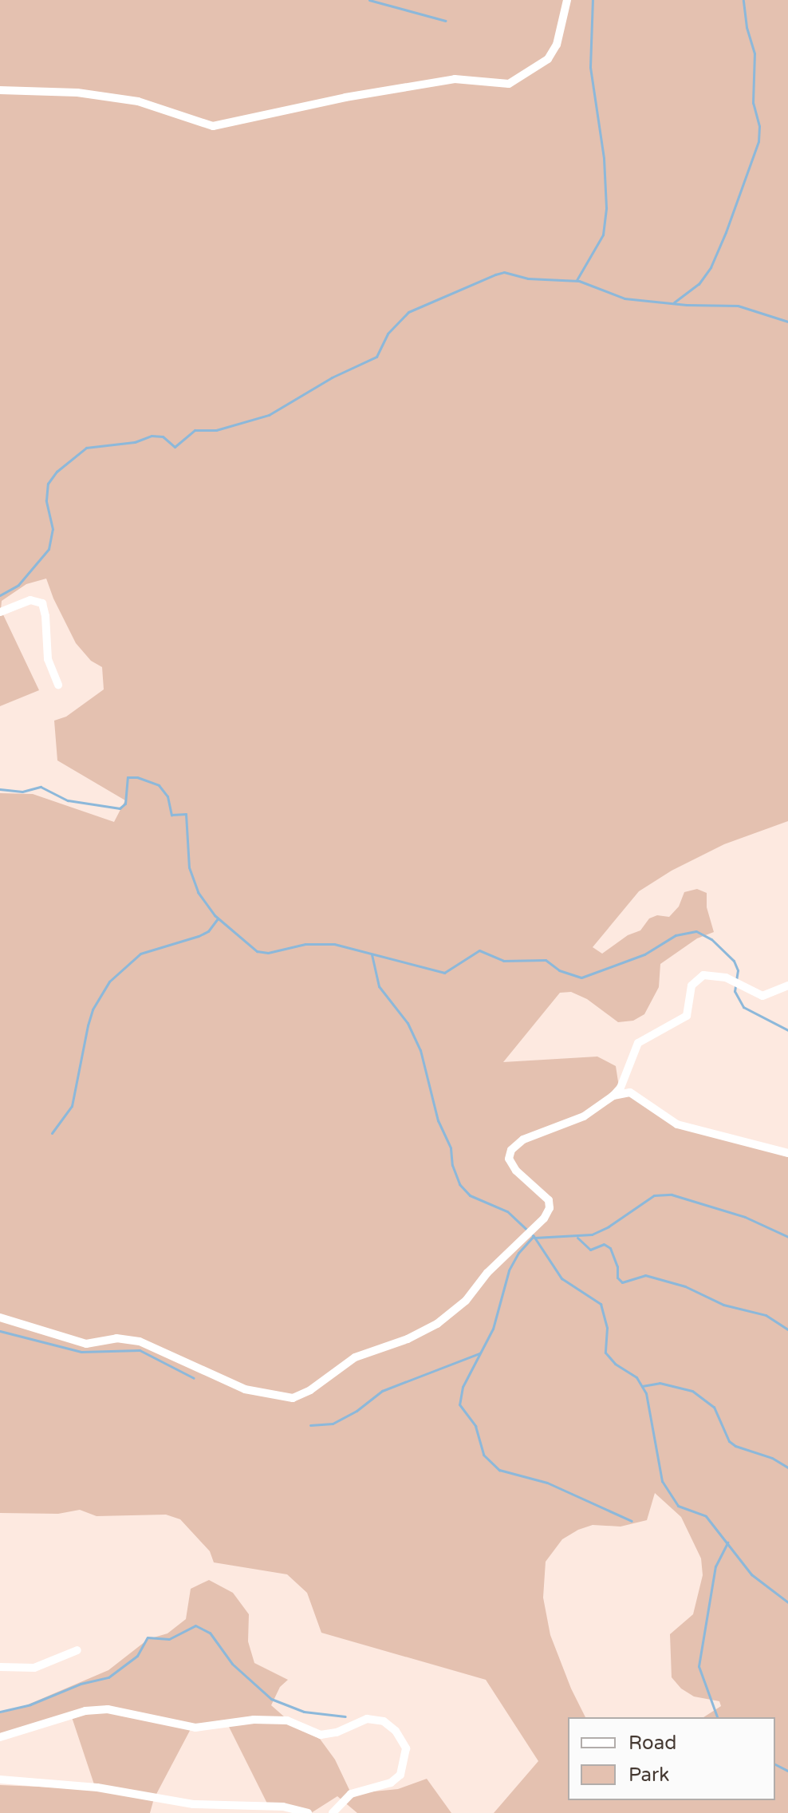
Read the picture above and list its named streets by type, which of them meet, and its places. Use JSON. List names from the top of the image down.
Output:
{
  "legend": ["Road", "Park"]
}
